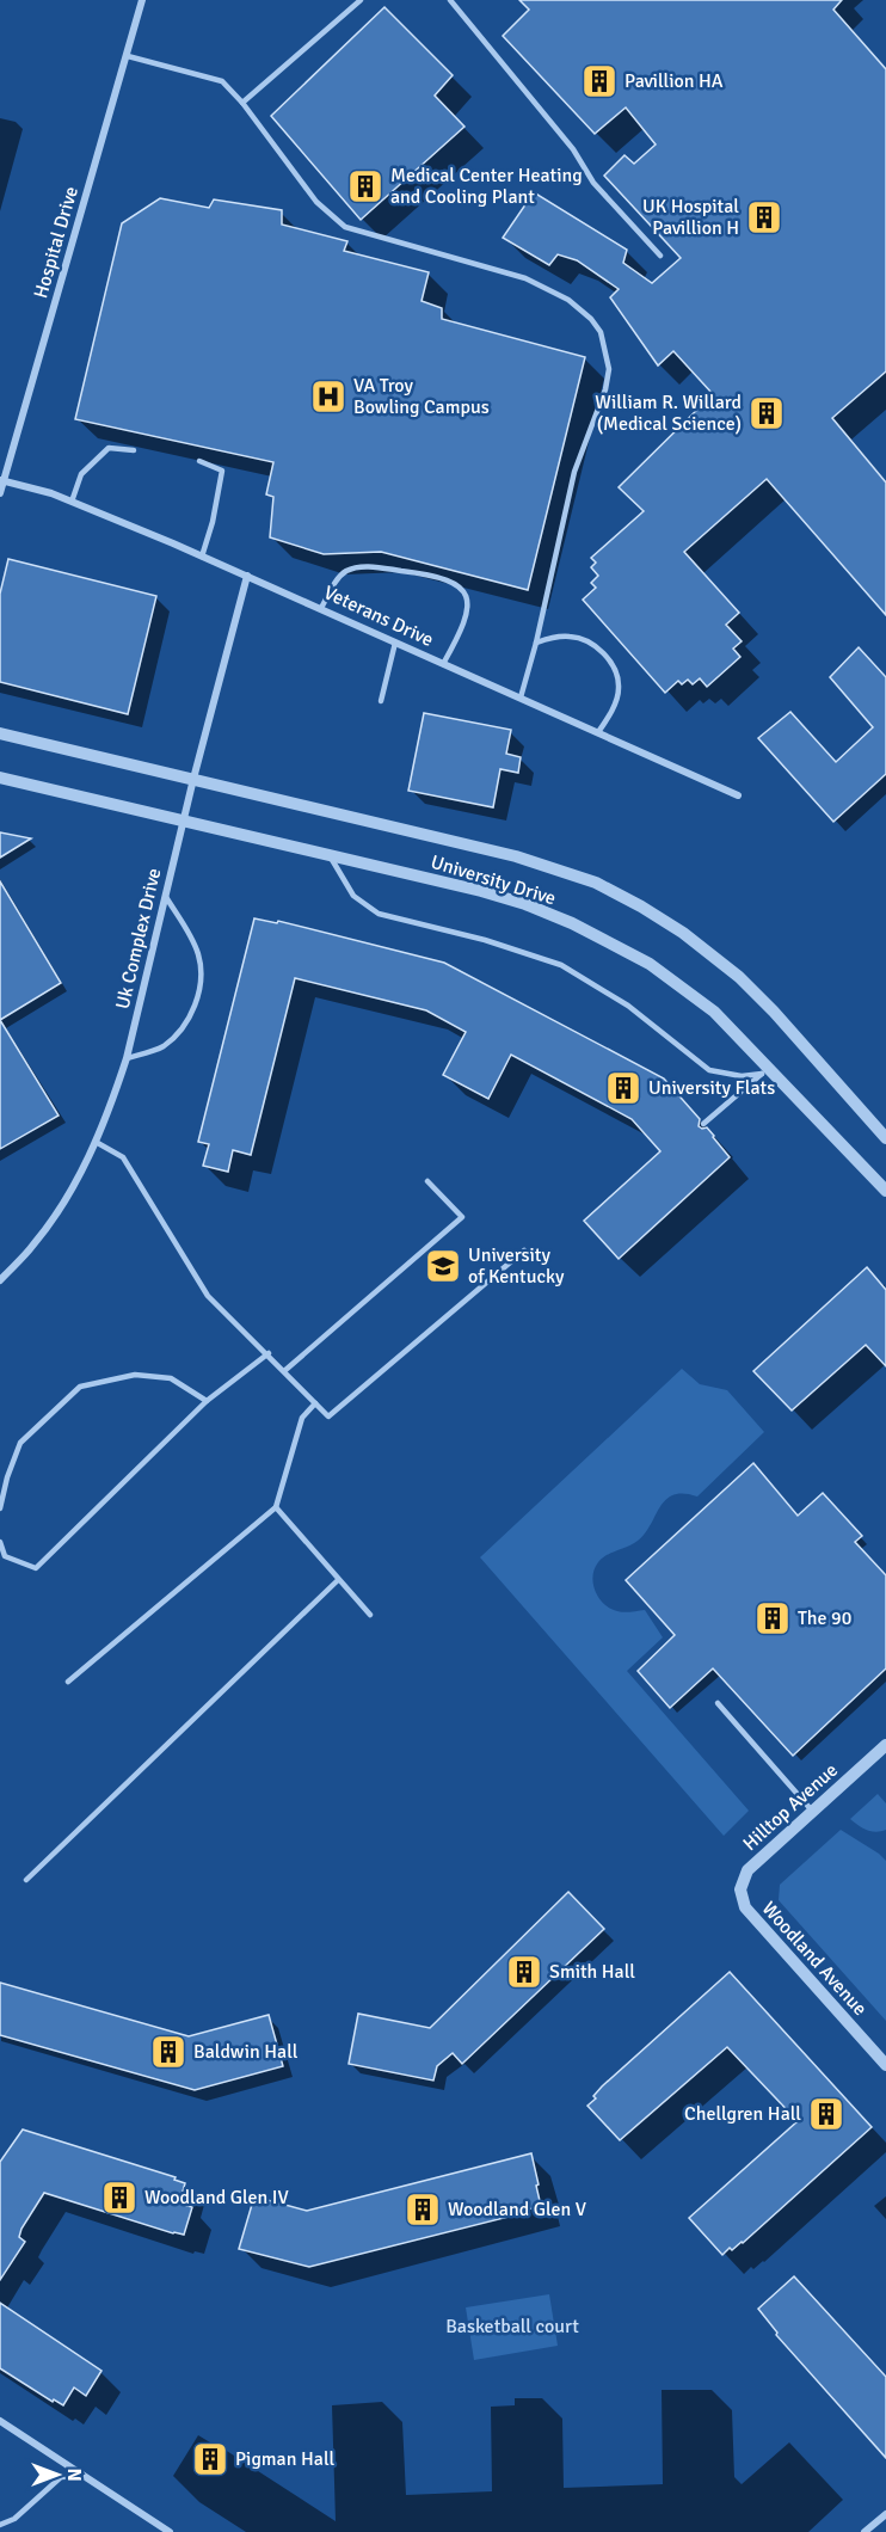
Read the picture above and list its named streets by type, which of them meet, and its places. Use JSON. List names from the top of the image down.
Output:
{
  "streets": {
    "street": [
      "Hospital Drive",
      "Veterans Drive",
      "University Drive",
      "Uk Complex Drive",
      "Hilltop Avenue",
      "Woodland Avenue"
    ]
  },
  "crossings": [
    ["Hospital Drive", "Veterans Drive"],
    ["Veterans Drive", "Uk Complex Drive"],
    ["University Drive", "Uk Complex Drive"],
    ["Hilltop Avenue", "Woodland Avenue"]
  ],
  "parks": ["Basketball court"],
  "places": {
    "building": [
      "Pavillion HA",
      "Medical Center Heating and Cooling Plant",
      "UK Hospital Pavillion H",
      "William R. Willard (Medical Science)",
      "University Flats",
      "The 90",
      "Smith Hall",
      "Baldwin Hall",
      "Chellgren Hall",
      "Woodland Glen IV",
      "Woodland Glen V",
      "Pigman Hall"
    ],
    "hospital": ["VA Troy Bowling Campus"],
    "school or university": ["University of Kentucky"]
  },
  "north": "right"
}
